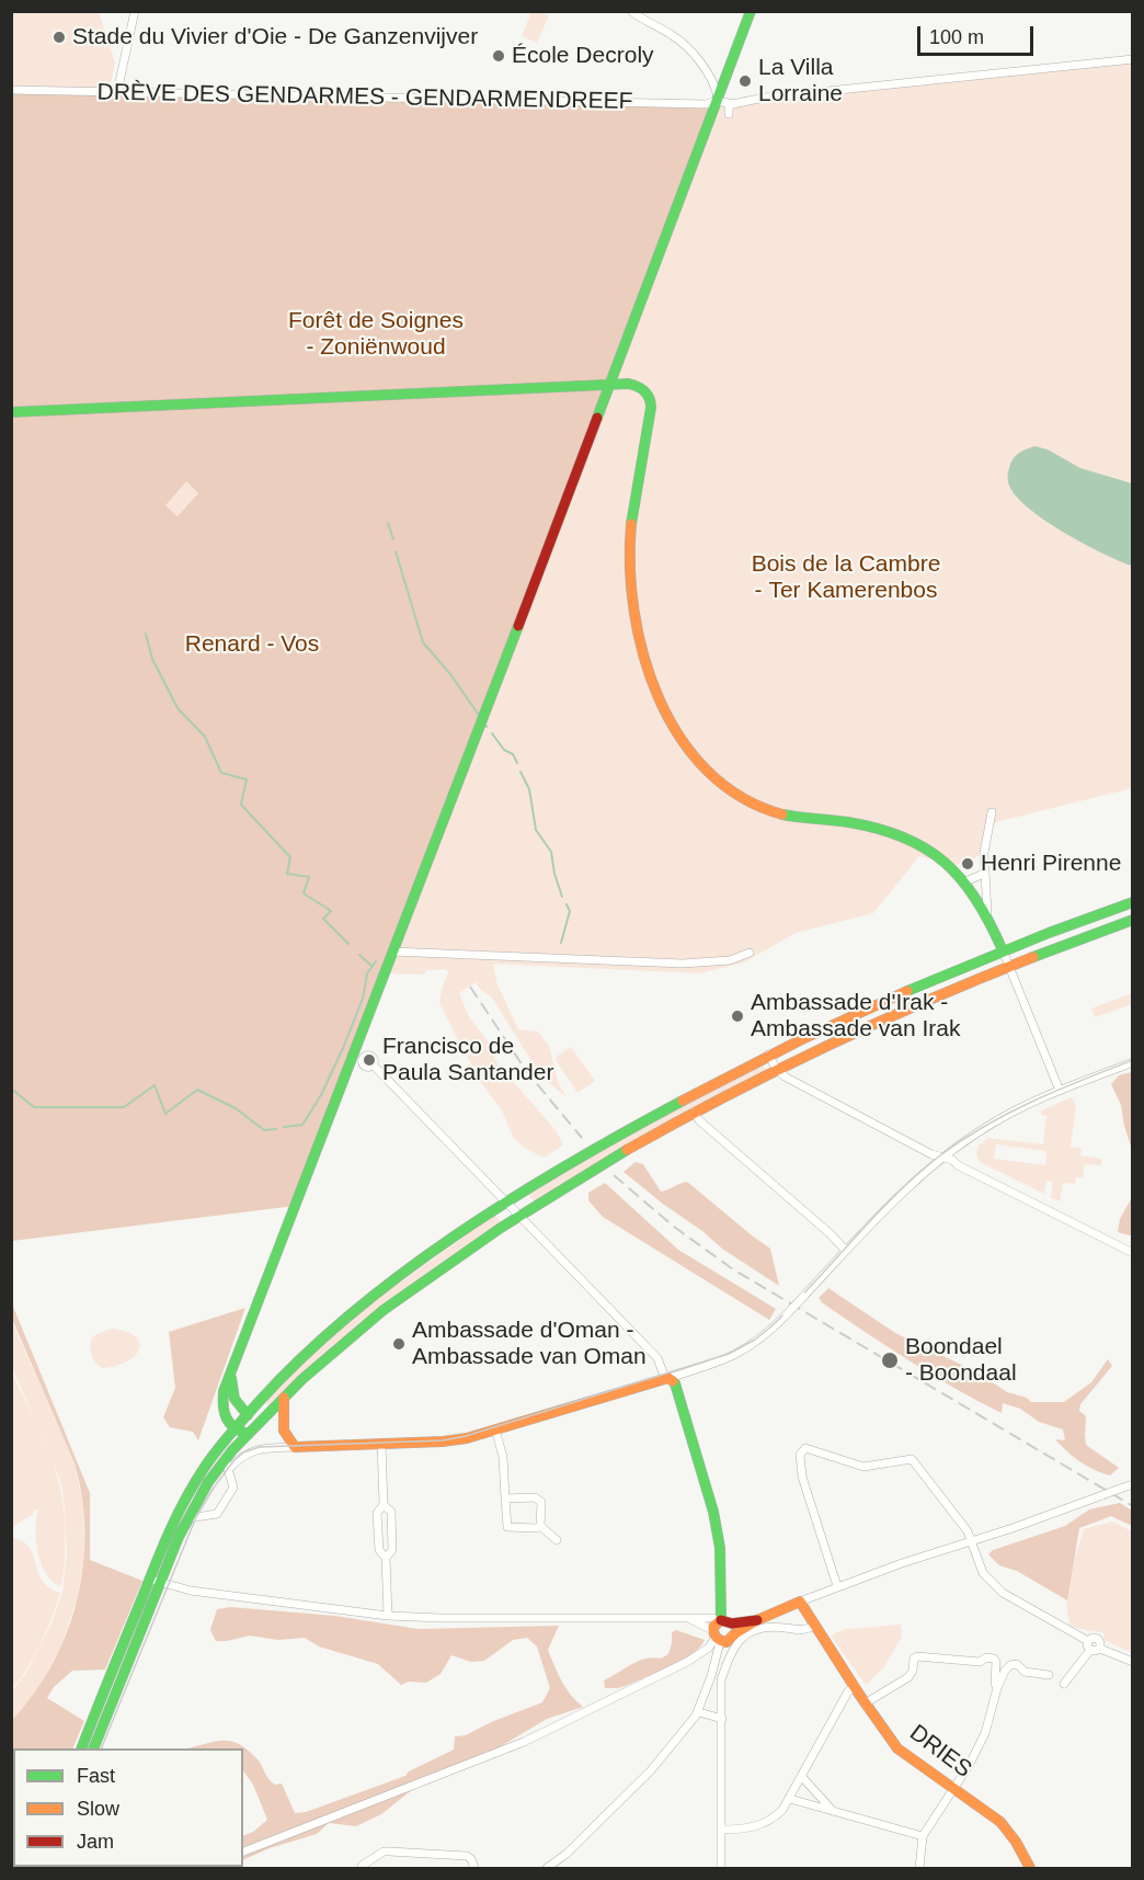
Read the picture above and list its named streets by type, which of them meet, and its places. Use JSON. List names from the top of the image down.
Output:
{
  "streets": {
    "main road": ["DRIES"],
    "street": ["DRÈVE DES GENDARMES - GENDARMENDREEF"]
  },
  "parks": ["Forêt de Soignes - Zoniënwoud", "Bois de la Cambre - Ter Kamerenbos", "Renard - Vos"],
  "places": [
    "Stade du Vivier d'Oie - De Ganzenvijver",
    "École Decroly",
    "La Villa Lorraine",
    "Henri Pirenne",
    "Ambassade d'Irak - Ambassade van Irak",
    "Francisco de Paula Santander",
    "Ambassade d'Oman - Ambassade van Oman",
    "Boondael - Boondaal"
  ],
  "legend": ["Fast", "Slow", "Jam"],
  "scale_bar": "100 m"
}
